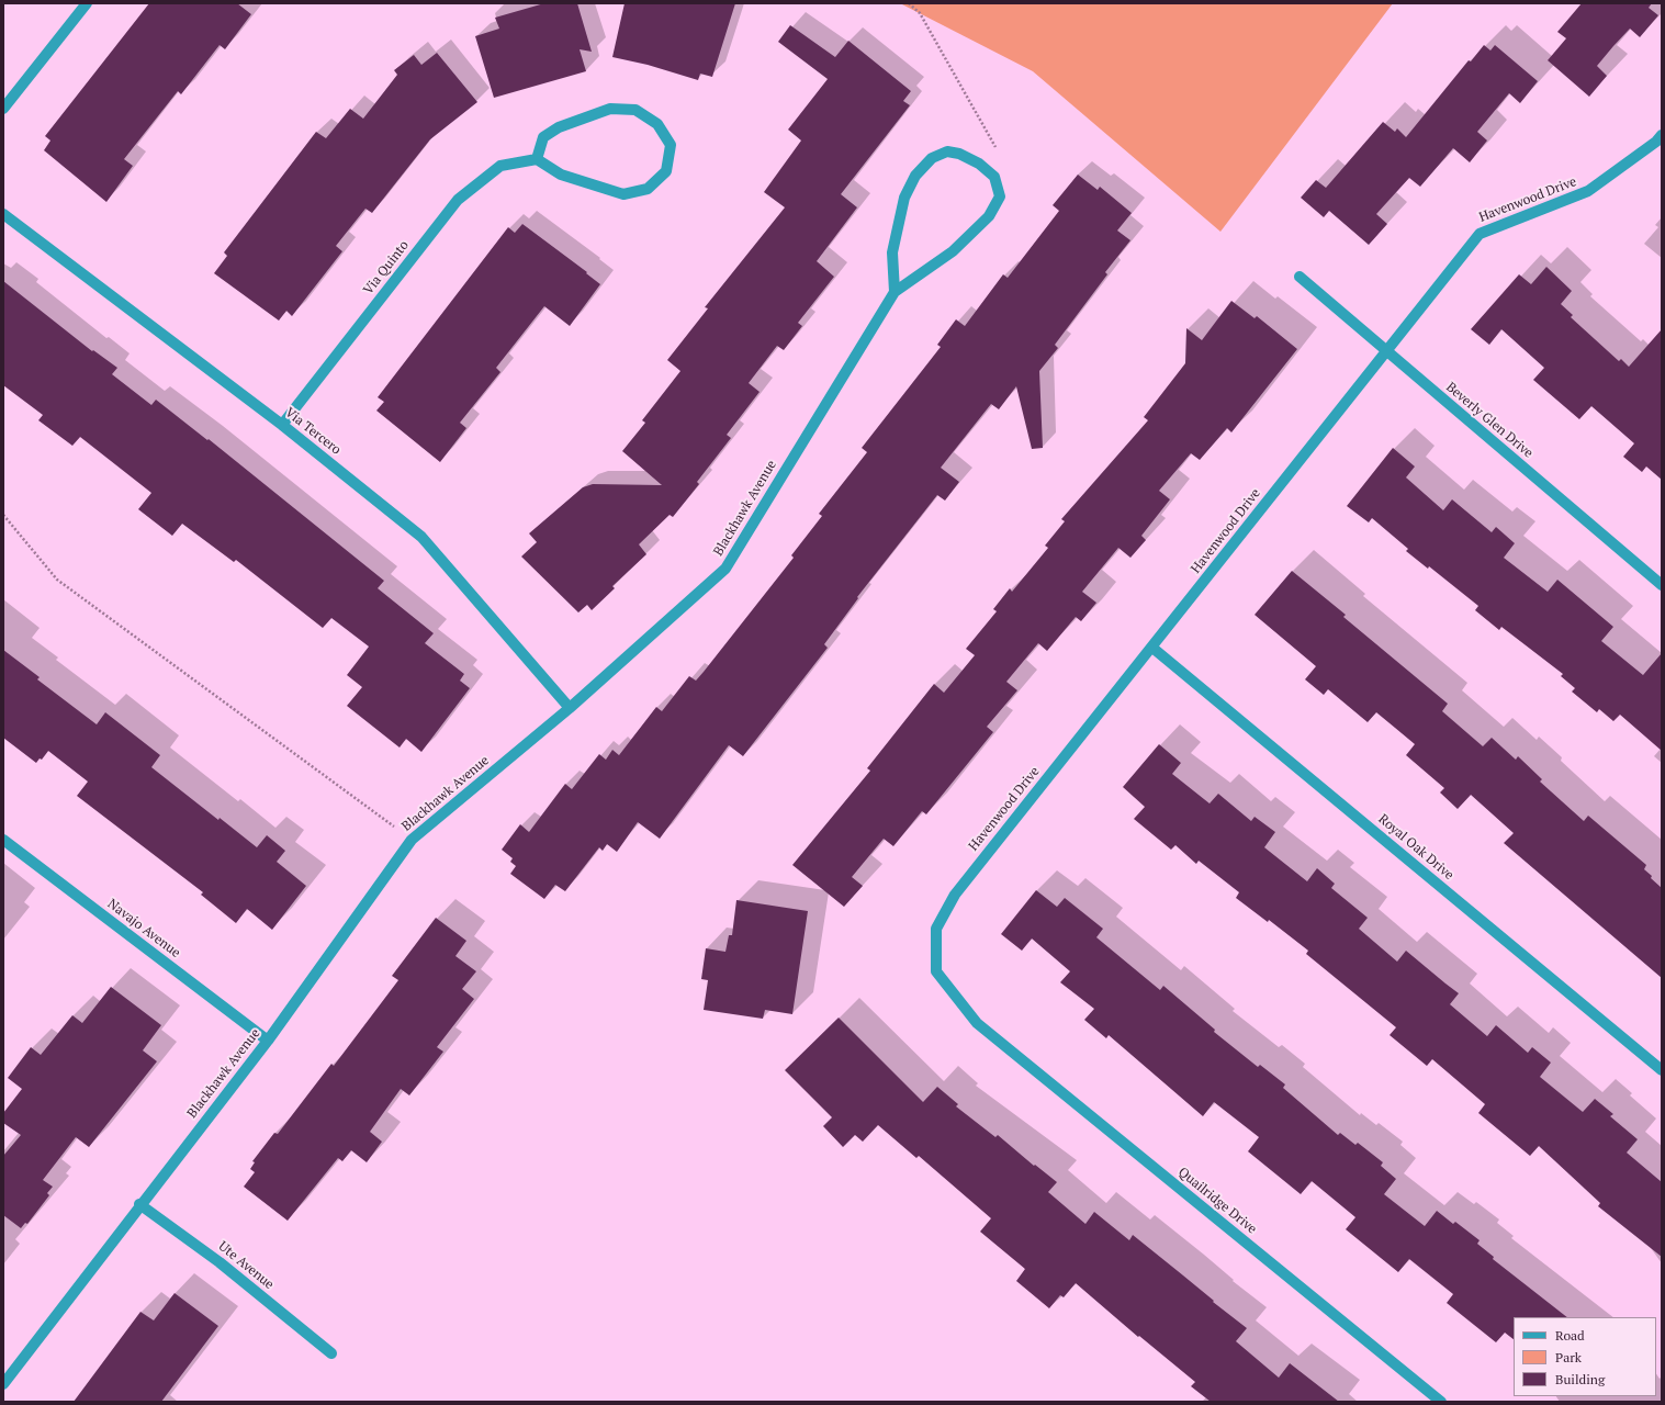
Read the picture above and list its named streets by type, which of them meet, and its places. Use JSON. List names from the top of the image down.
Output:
{
  "streets": {
    "street": [
      "Havenwood Drive",
      "Via Quinto",
      "Beverly Glen Drive",
      "Via Tercero",
      "Blackhawk Avenue",
      "Royal Oak Drive",
      "Navajo Avenue",
      "Quailridge Drive",
      "Ute Avenue"
    ]
  },
  "crossings": [
    ["Havenwood Drive", "Beverly Glen Drive"],
    ["Havenwood Drive", "Royal Oak Drive"],
    ["Havenwood Drive", "Quailridge Drive"],
    ["Via Quinto", "Via Tercero"],
    ["Via Tercero", "Blackhawk Avenue"],
    ["Blackhawk Avenue", "Navajo Avenue"],
    ["Blackhawk Avenue", "Ute Avenue"]
  ],
  "legend": ["Road", "Park", "Building"]
}
